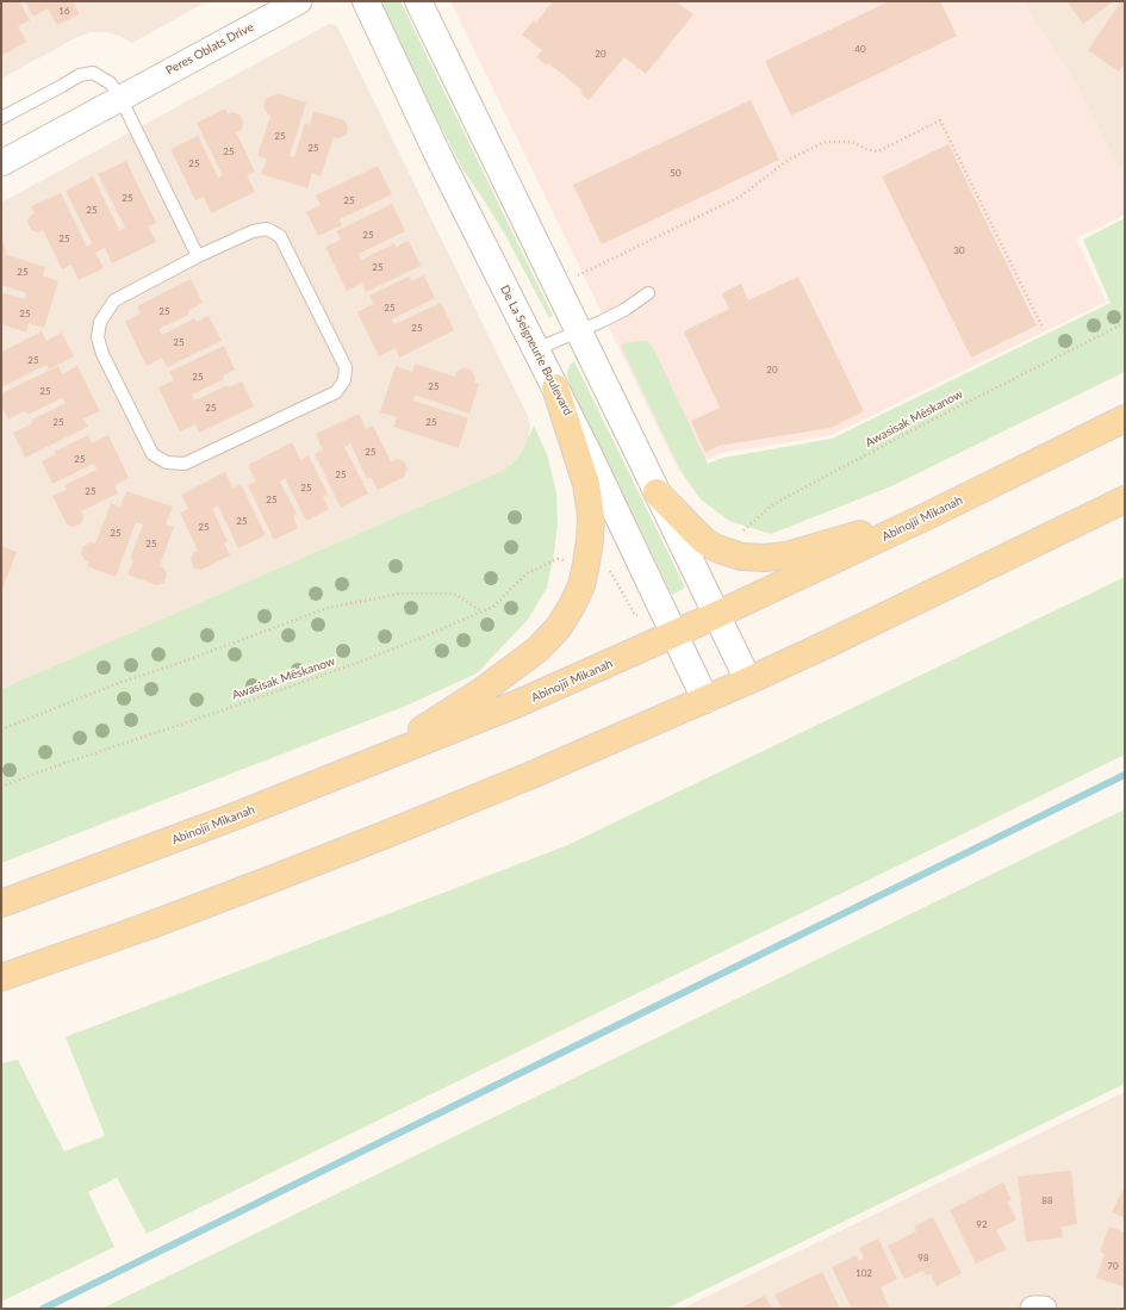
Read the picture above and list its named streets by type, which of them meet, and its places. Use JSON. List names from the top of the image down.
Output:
{
  "streets": {
    "main road": ["Abinojii Mikanah"],
    "street": ["Peres Oblats Drive", "De La Seigneurie Boulevard"],
    "path": ["Awasisak Mēskanow"]
  },
  "crossings": [
    ["De La Seigneurie Boulevard", "Abinojii Mikanah"]
  ],
  "house_numbers": [
    "16",
    "40",
    "20",
    "25",
    "25",
    "25",
    "25",
    "50",
    "25",
    "25",
    "25",
    "25",
    "25",
    "30",
    "25",
    "25",
    "25",
    "25",
    "25",
    "25",
    "25",
    "25",
    "20",
    "25",
    "25",
    "25",
    "25",
    "25",
    "25",
    "25",
    "25",
    "25",
    "25",
    "25",
    "25",
    "25",
    "25",
    "25",
    "25",
    "88",
    "92",
    "98",
    "70",
    "102"
  ]
}
